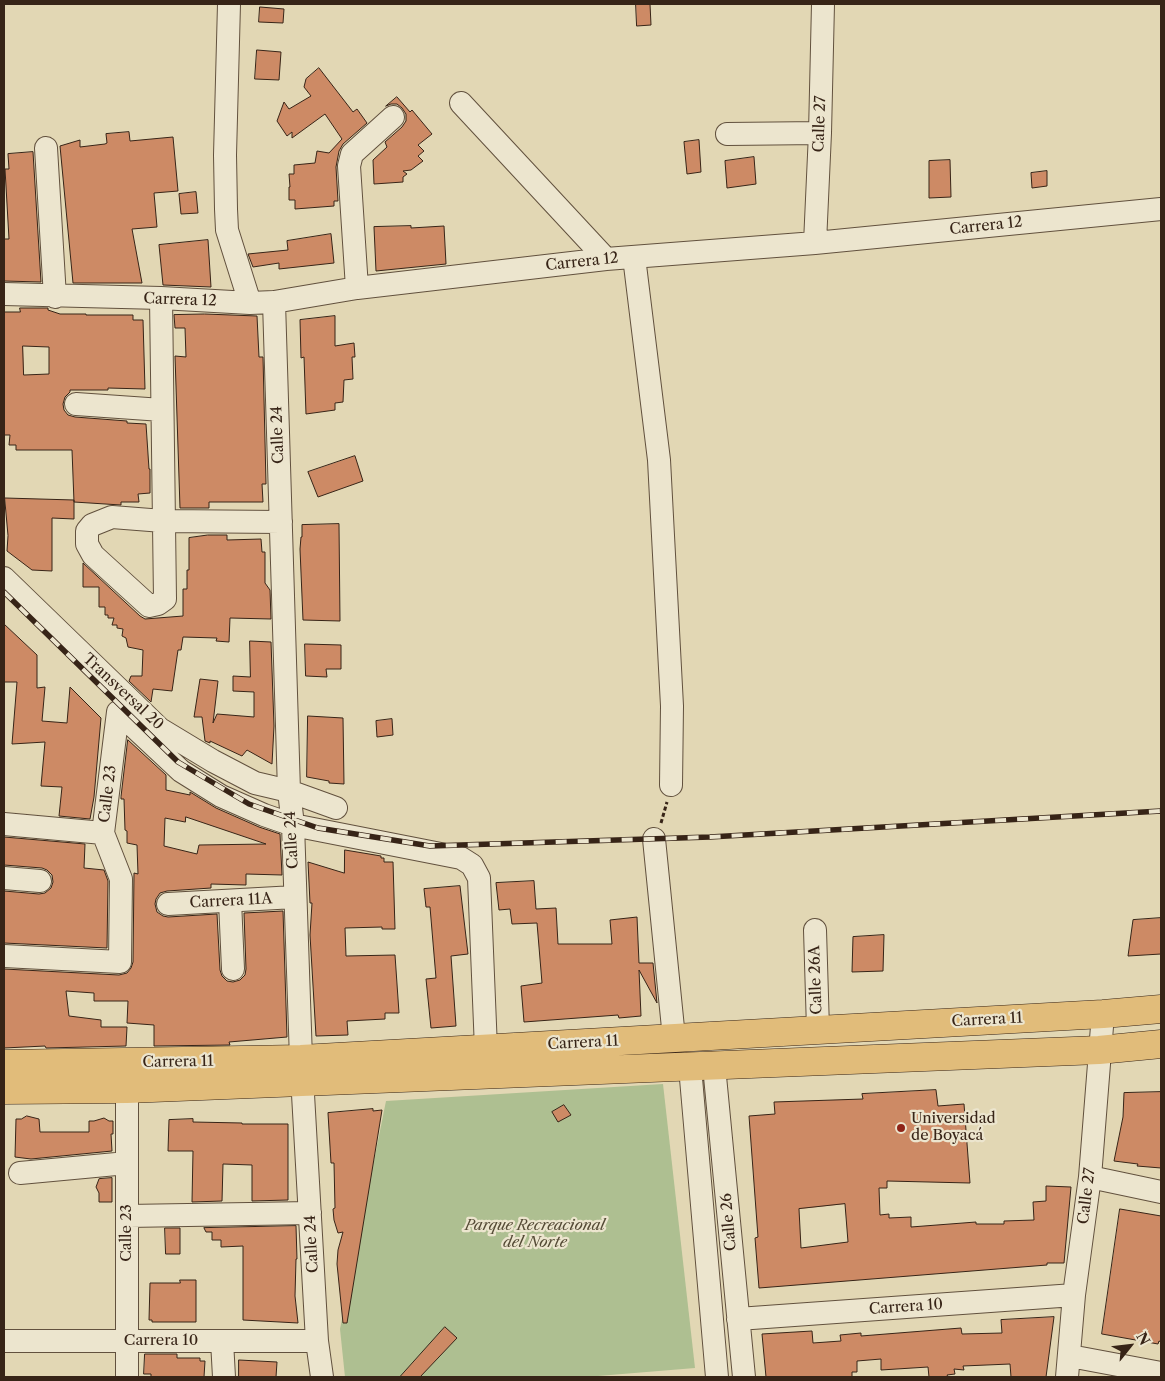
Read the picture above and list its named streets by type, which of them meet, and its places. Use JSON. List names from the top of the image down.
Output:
{
  "streets": {
    "main road": ["Carrera 11"],
    "street": [
      "Calle 27",
      "Carrera 12",
      "Calle 24",
      "Transversal 20",
      "Calle 23",
      "Carrera 11A",
      "Calle 26A",
      "Calle 26",
      "Carrera 10"
    ]
  },
  "crossings": [
    ["Calle 27", "Carrera 12"],
    ["Calle 27", "Carrera 11"],
    ["Calle 27", "Carrera 10"],
    ["Carrera 12", "Calle 24"],
    ["Calle 24", "Transversal 20"],
    ["Calle 24", "Carrera 11A"],
    ["Calle 24", "Carrera 11"],
    ["Calle 24", "Carrera 10"],
    ["Transversal 20", "Calle 23"],
    ["Transversal 20", "Carrera 11"],
    ["Calle 23", "Carrera 11"],
    ["Calle 23", "Carrera 10"],
    ["Calle 26A", "Carrera 11"],
    ["Carrera 11", "Calle 26"],
    ["Calle 26", "Carrera 10"]
  ],
  "parks": ["Parque Recreacional del Norte"],
  "places": ["Universidad de Boyacá"],
  "north": "top right"
}
